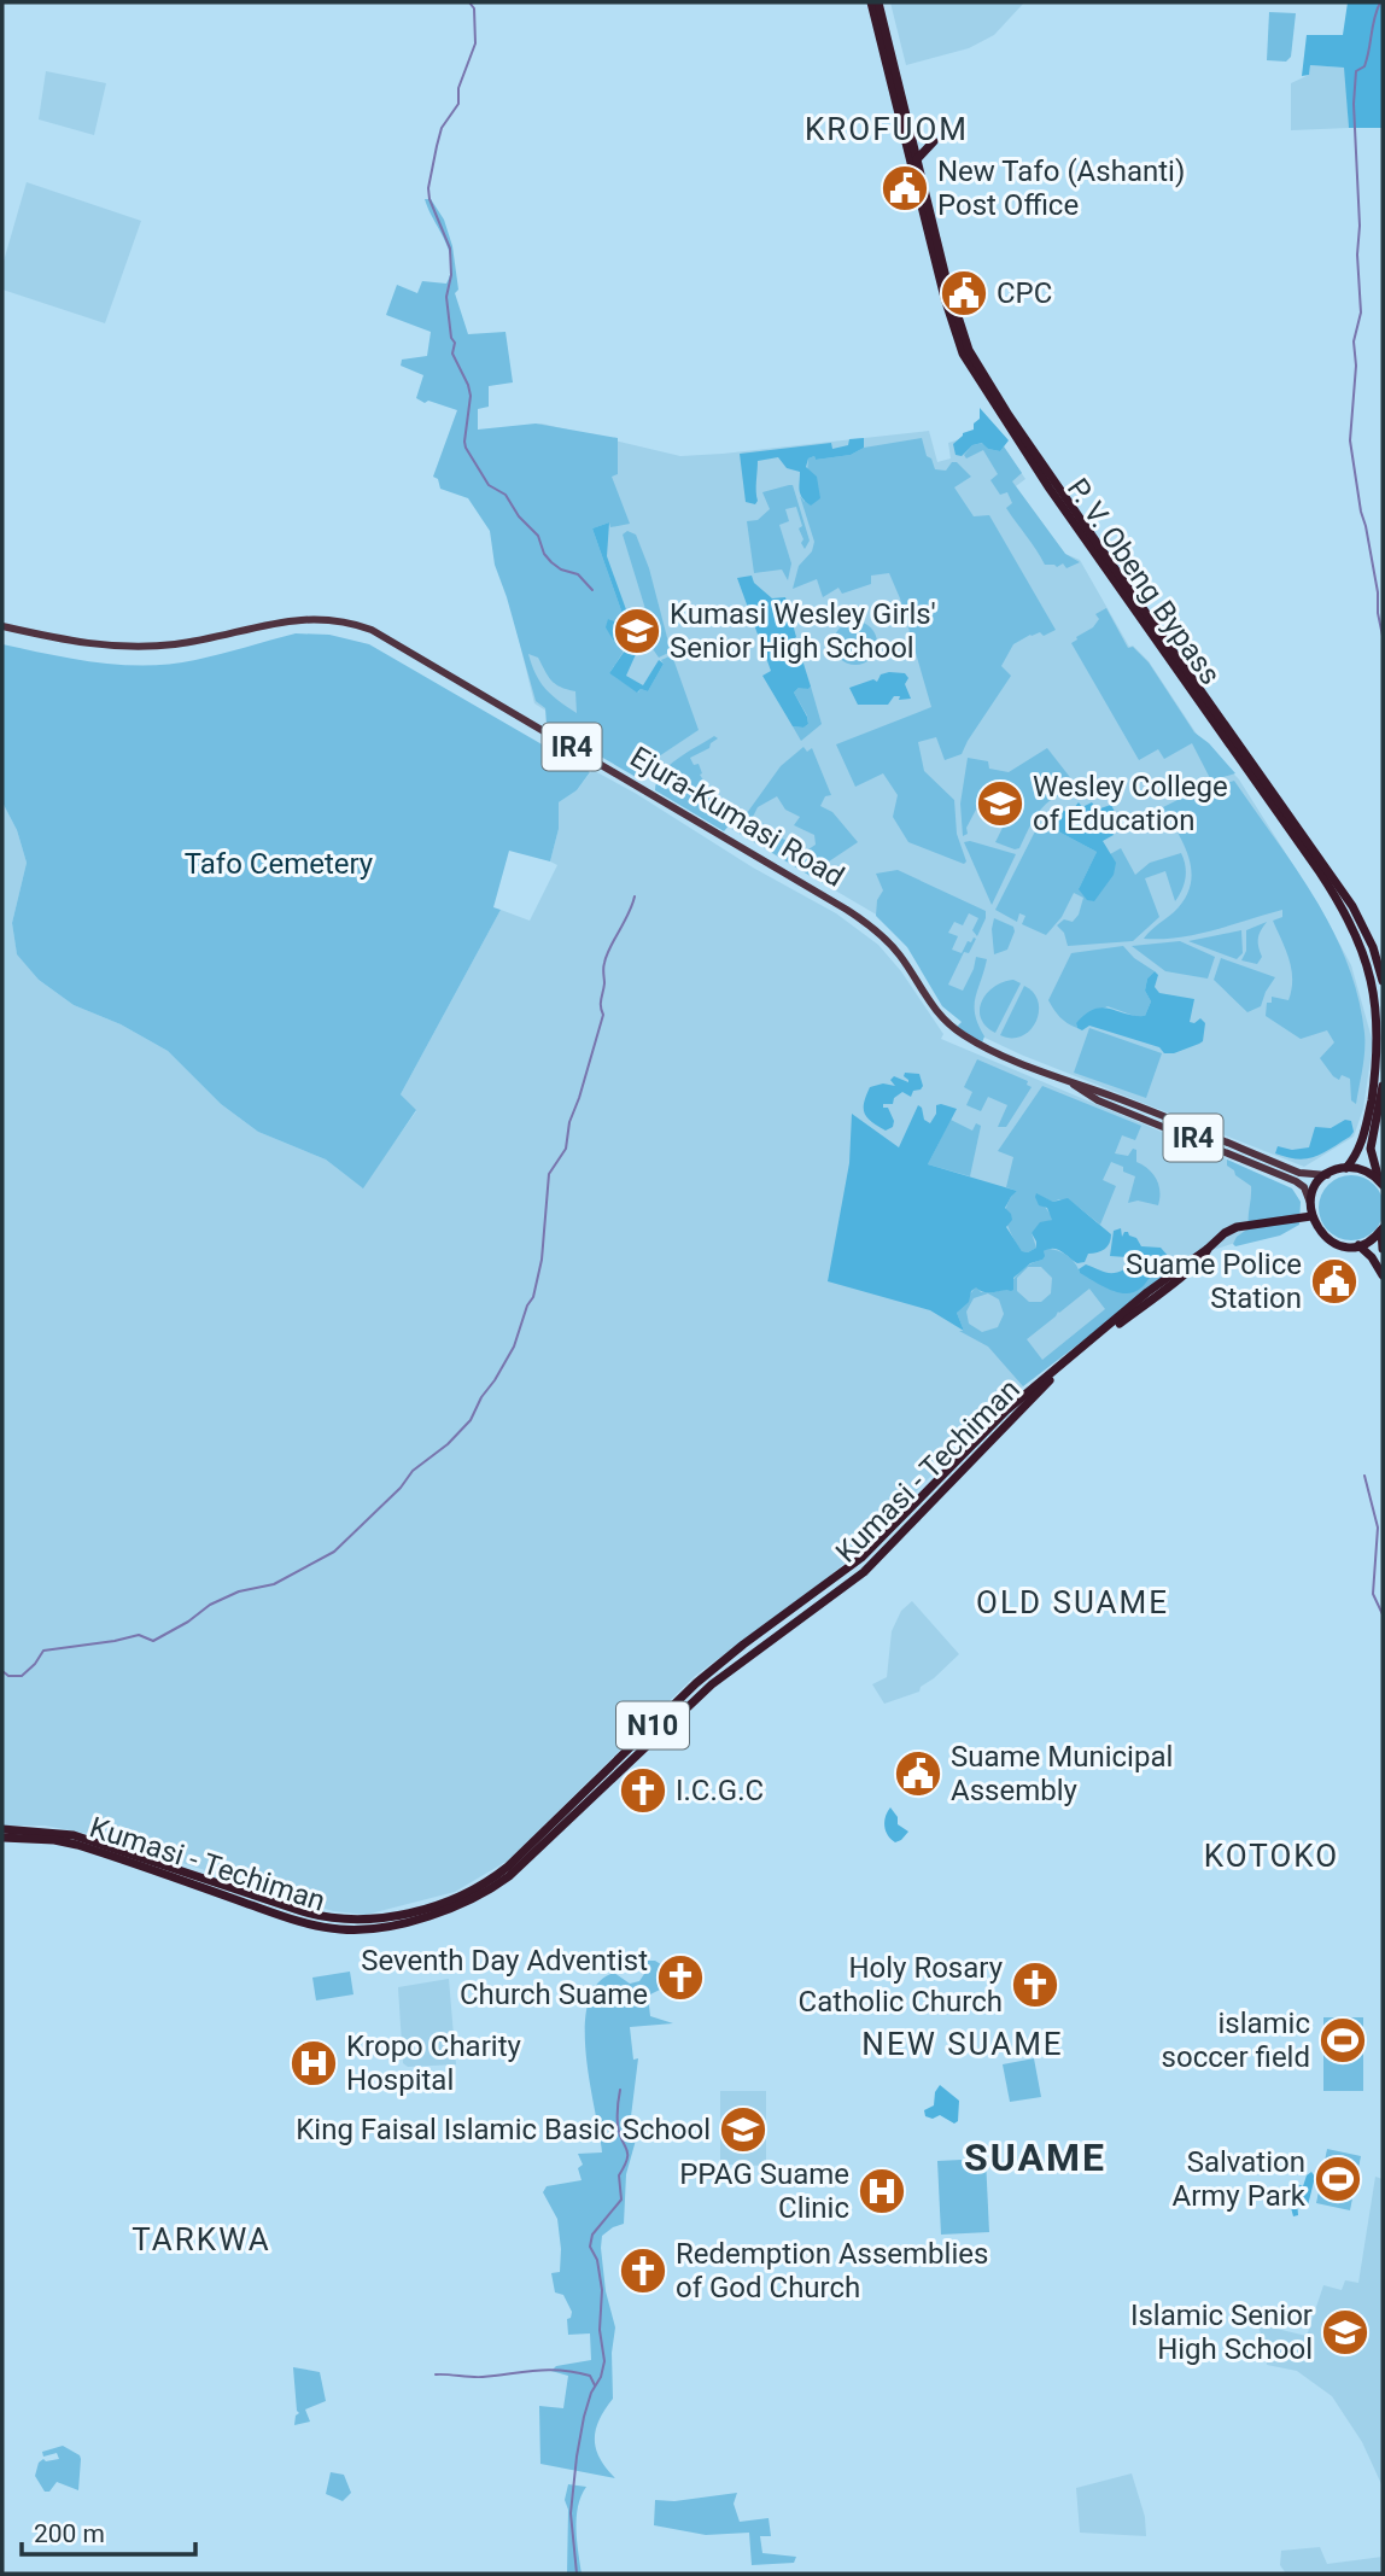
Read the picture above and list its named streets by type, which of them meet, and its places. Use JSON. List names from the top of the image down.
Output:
{
  "streets": {
    "highway": ["P. V. Obeng Bypass", "Kumasi - Techiman", "N10"],
    "main road": ["IR4", "Ejura-Kumasi Road"]
  },
  "crossings": [
    ["IR4", "Ejura-Kumasi Road"],
    ["Kumasi - Techiman", "N10"]
  ],
  "districts": [
    "KROFUOM",
    "OLD SUAME",
    "KOTOKO",
    "NEW SUAME",
    "SUAME",
    "TARKWA"
  ],
  "parks": ["Tafo Cemetery"],
  "places": {
    "public building": [
      "New Tafo (Ashanti) Post Office",
      "CPC",
      "Suame Police Station",
      "Suame Municipal Assembly"
    ],
    "school or university": [
      "Kumasi Wesley Girls' Senior High School",
      "Wesley College of Education",
      "King Faisal Islamic Basic School",
      "Islamic Senior High School"
    ],
    "church": [
      "I.C.G.C",
      "Seventh Day Adventist Church Suame",
      "Holy Rosary Catholic Church",
      "Redemption Assemblies of God Church"
    ],
    "sports": ["islamic soccer field", "Salvation Army Park"],
    "hospital": ["Kropo Charity Hospital", "PPAG Suame Clinic"]
  },
  "scale_bar": "200 m"
}
